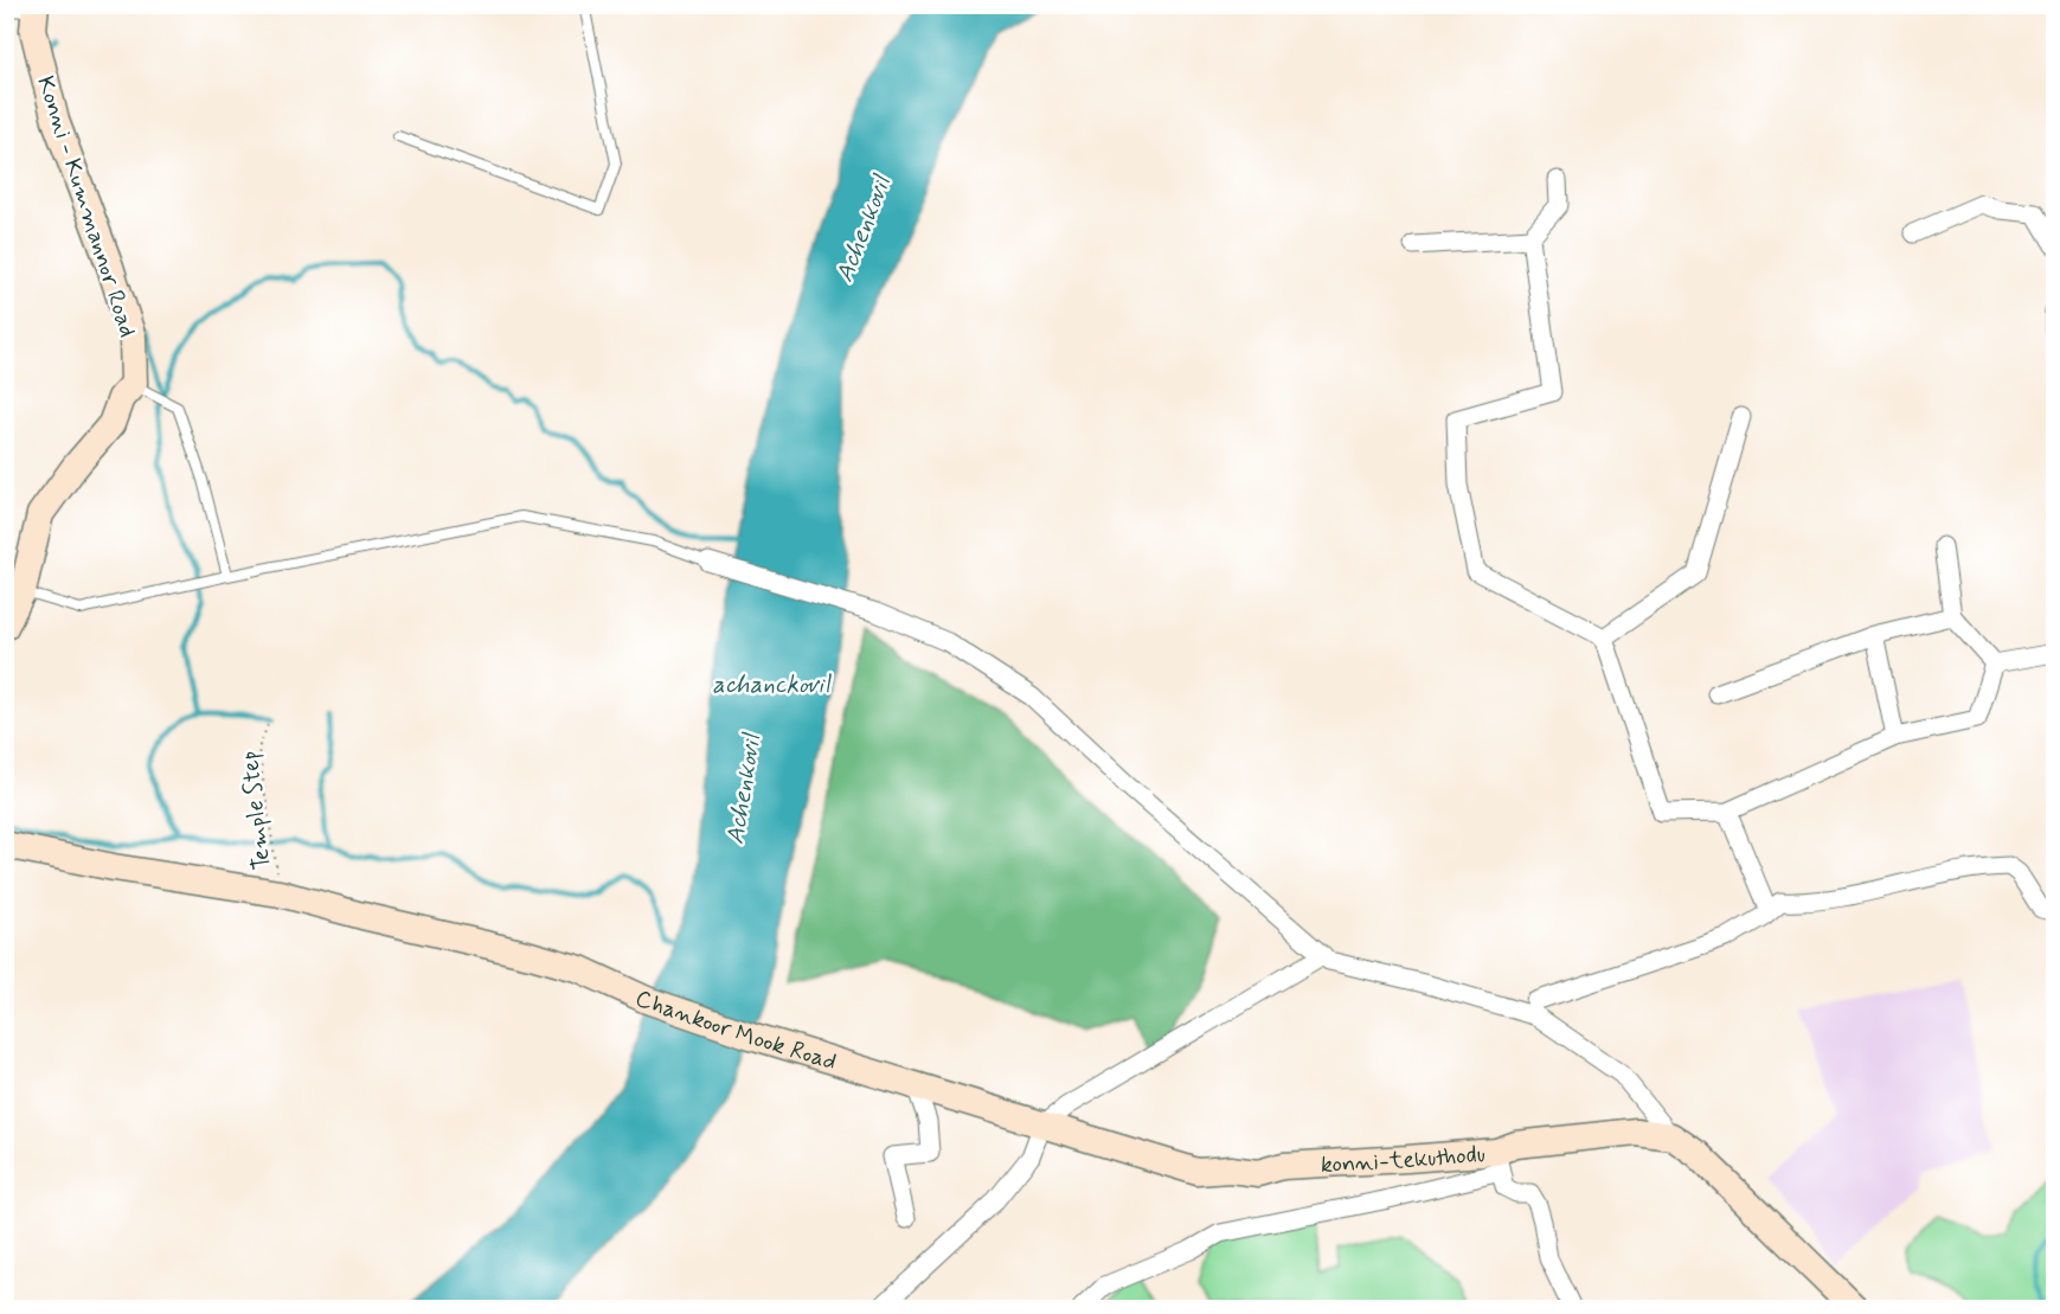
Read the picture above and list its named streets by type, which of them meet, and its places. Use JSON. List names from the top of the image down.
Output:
{
  "streets": {
    "main road": ["Konni - Kummannor Road", "Chankoor Mook Road", "konni-tekuthodu"],
    "path": ["Temple Step"]
  },
  "crossings": [
    ["Temple Step", "Chankoor Mook Road"],
    ["Chankoor Mook Road", "konni-tekuthodu"]
  ],
  "water": ["Achenkovil", "achanckovil"]
}
